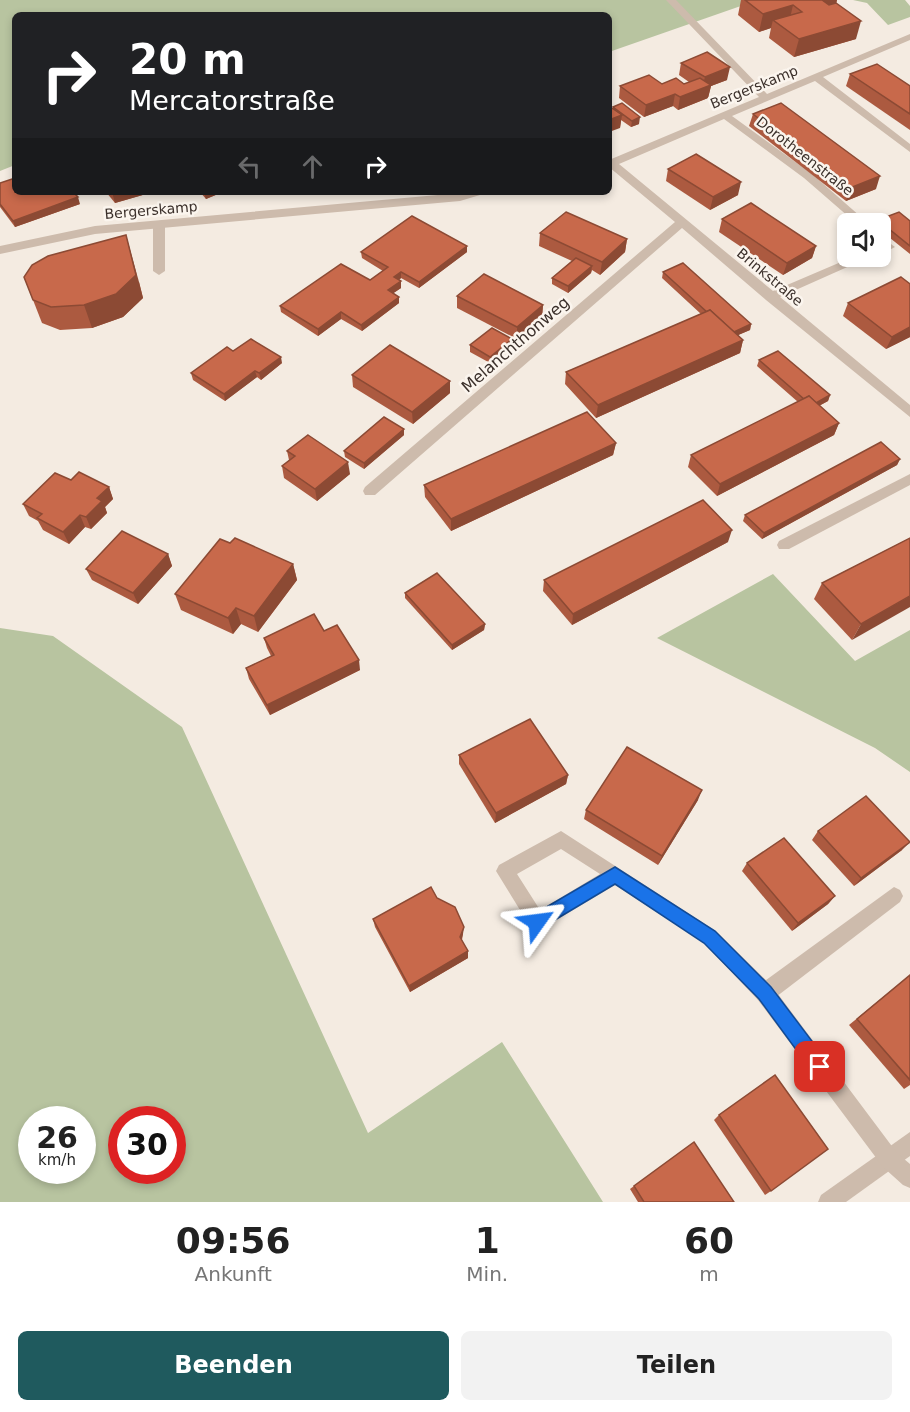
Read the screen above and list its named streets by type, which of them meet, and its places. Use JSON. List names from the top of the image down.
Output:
{
  "streets": {
    "street": [
      "Bergerskamp",
      "Dorotheenstraße",
      "Brinkstraße",
      "Melanchthonweg"
    ]
  },
  "crossings": [
    ["Bergerskamp", "Dorotheenstraße"],
    ["Brinkstraße", "Melanchthonweg"]
  ],
  "page": {
    "turn": ["20 m", "Mercatorstraße"],
    "speed": "26 km/h",
    "limit": "30",
    "eta": [
      "09:56",
      "Ankunft",
      "1",
      "Min.",
      "60",
      "m"
    ],
    "buttons": ["Beenden", "Teilen"]
  }
}
